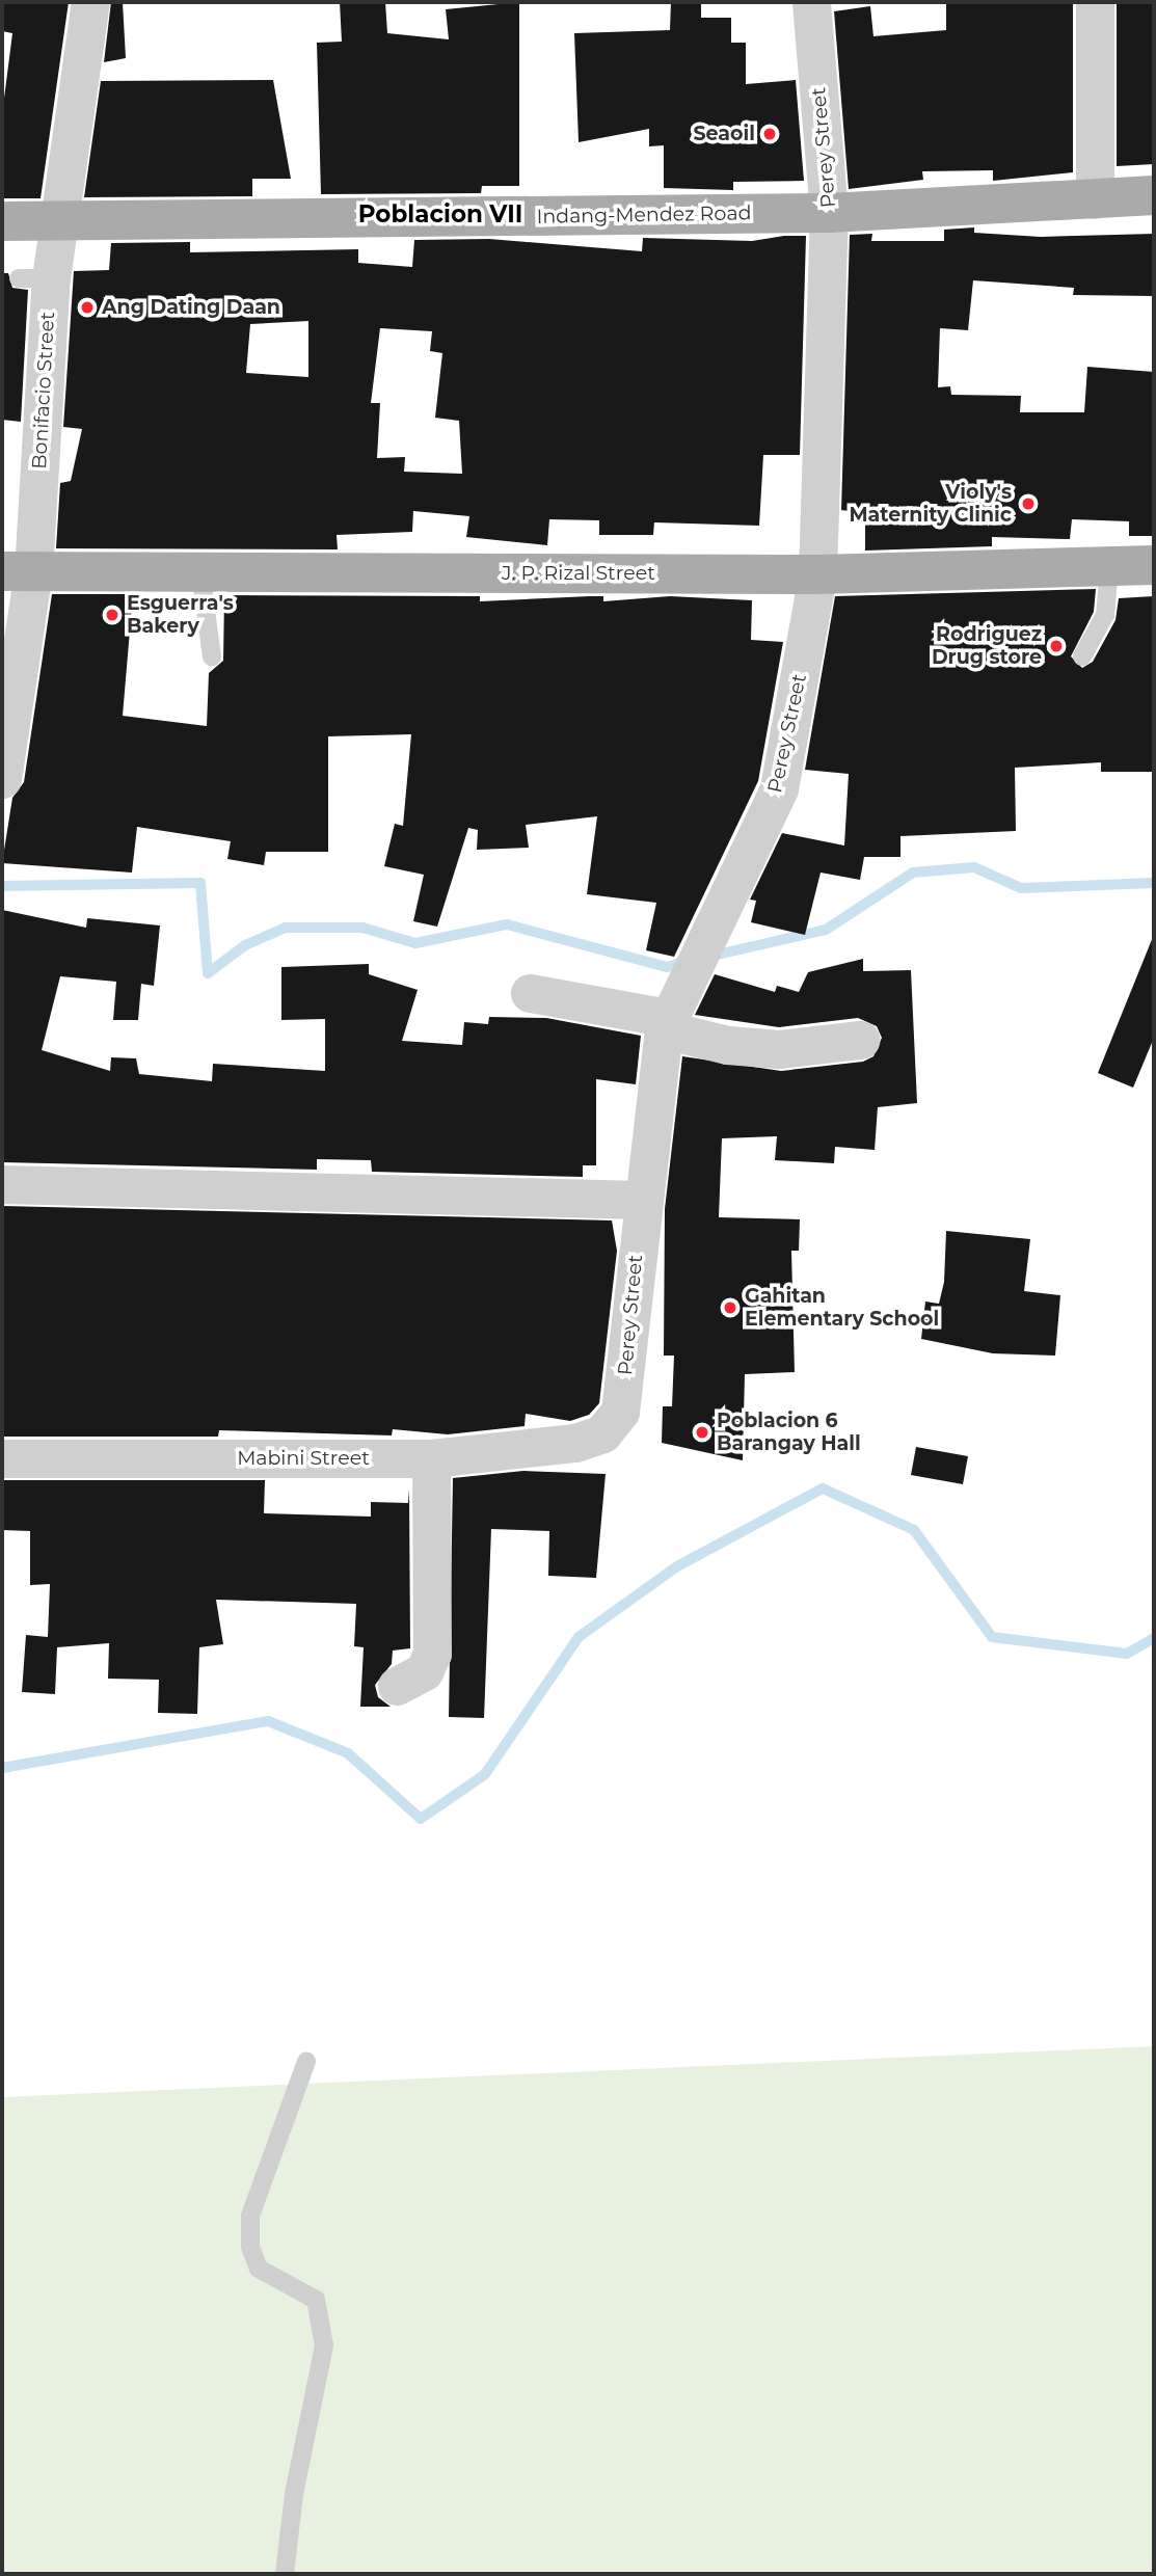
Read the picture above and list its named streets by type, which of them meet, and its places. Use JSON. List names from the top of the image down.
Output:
{
  "streets": {
    "main road": ["Indang-Mendez Road", "J. P. Rizal Street"],
    "street": ["Perey Street", "Bonifacio Street", "Mabini Street"]
  },
  "crossings": [
    ["Perey Street", "Indang-Mendez Road"],
    ["Perey Street", "J. P. Rizal Street"],
    ["Perey Street", "Mabini Street"],
    ["Indang-Mendez Road", "Bonifacio Street"],
    ["Bonifacio Street", "J. P. Rizal Street"]
  ],
  "districts": ["Poblacion VII"],
  "places": [
    "Seaoil",
    "Ang Dating Daan",
    "Violy's Maternity Clinic",
    "Esguerra's Bakery",
    "Rodriguez Drug store",
    "Gahitan Elementary School",
    "Poblacion 6 Barangay Hall"
  ]
}
